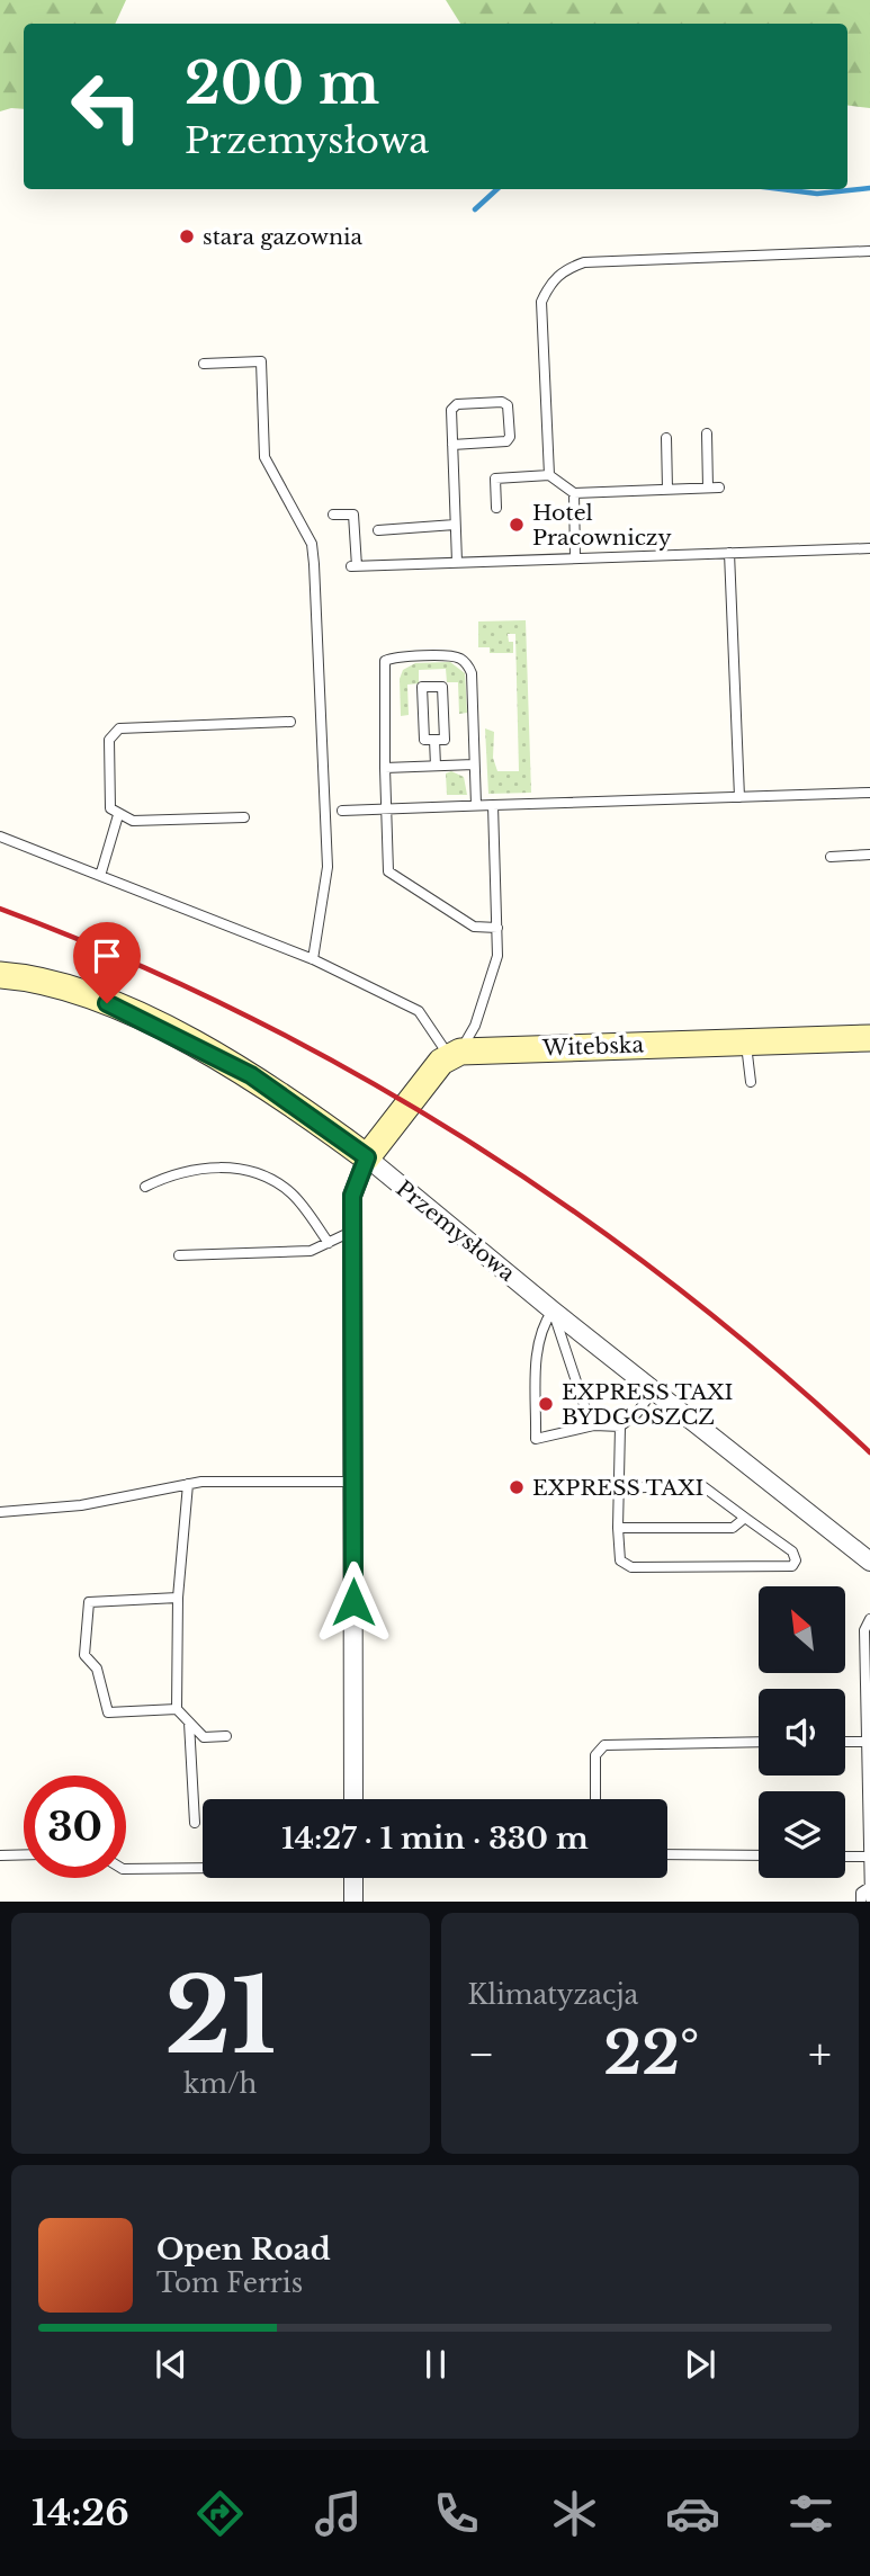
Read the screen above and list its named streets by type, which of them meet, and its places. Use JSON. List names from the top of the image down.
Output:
{
  "streets": {
    "street": ["Witebska", "Przemysłowa"]
  },
  "places": [
    "stara gazownia",
    "Hotel Pracowniczy",
    "EXPRESS TAXI BYDGOSZCZ",
    "EXPRESS TAXI"
  ],
  "north": "top left",
  "page": {
    "turn": ["200 m", "Przemysłowa"],
    "limit": "30",
    "trip": "14:27 · 1 min · 330 m",
    "tile": [
      ["21", "km/h"],
      "Klimatyzacja"
    ],
    "heat": ["−", "22°", "+"],
    "song": ["Open Road", "Tom Ferris"],
    "tabs": "14:26"
  }
}
